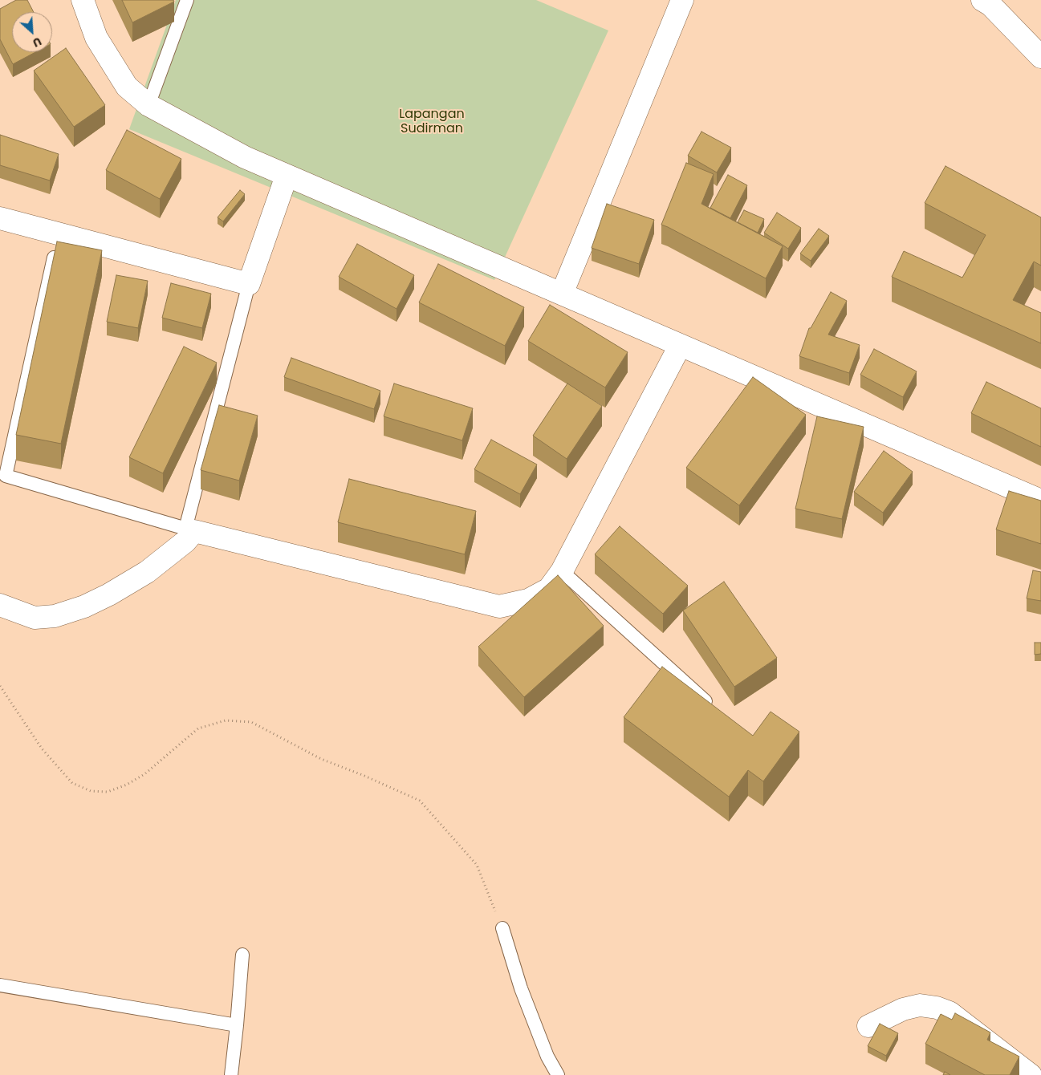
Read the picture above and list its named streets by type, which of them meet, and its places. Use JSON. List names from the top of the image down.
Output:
{
  "parks": ["Lapangan Sudirman"],
  "north": "bottom right"
}
